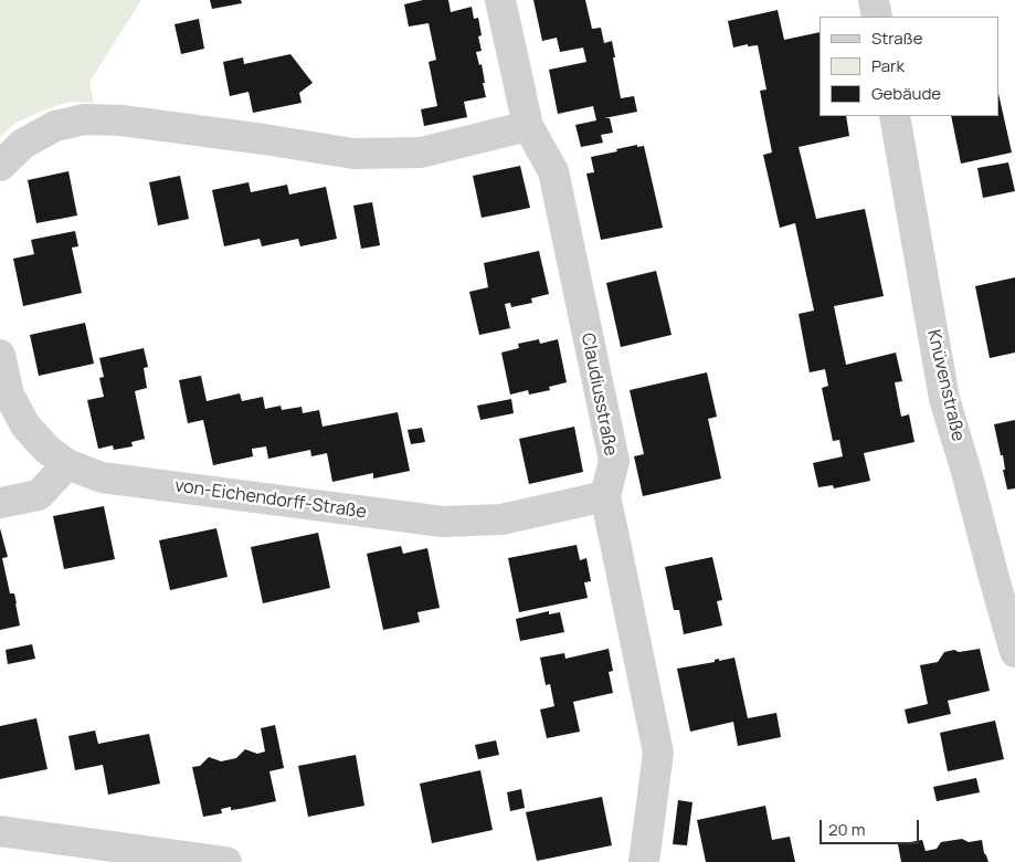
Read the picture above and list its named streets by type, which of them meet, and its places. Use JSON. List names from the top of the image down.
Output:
{
  "streets": {
    "street": ["Knüvenstraße", "Claudiusstraße", "von-Eichendorff-Straße"]
  },
  "crossings": [
    ["Claudiusstraße", "von-Eichendorff-Straße"]
  ],
  "legend": ["Straße", "Park", "Gebäude"],
  "scale_bar": "20 m"
}
